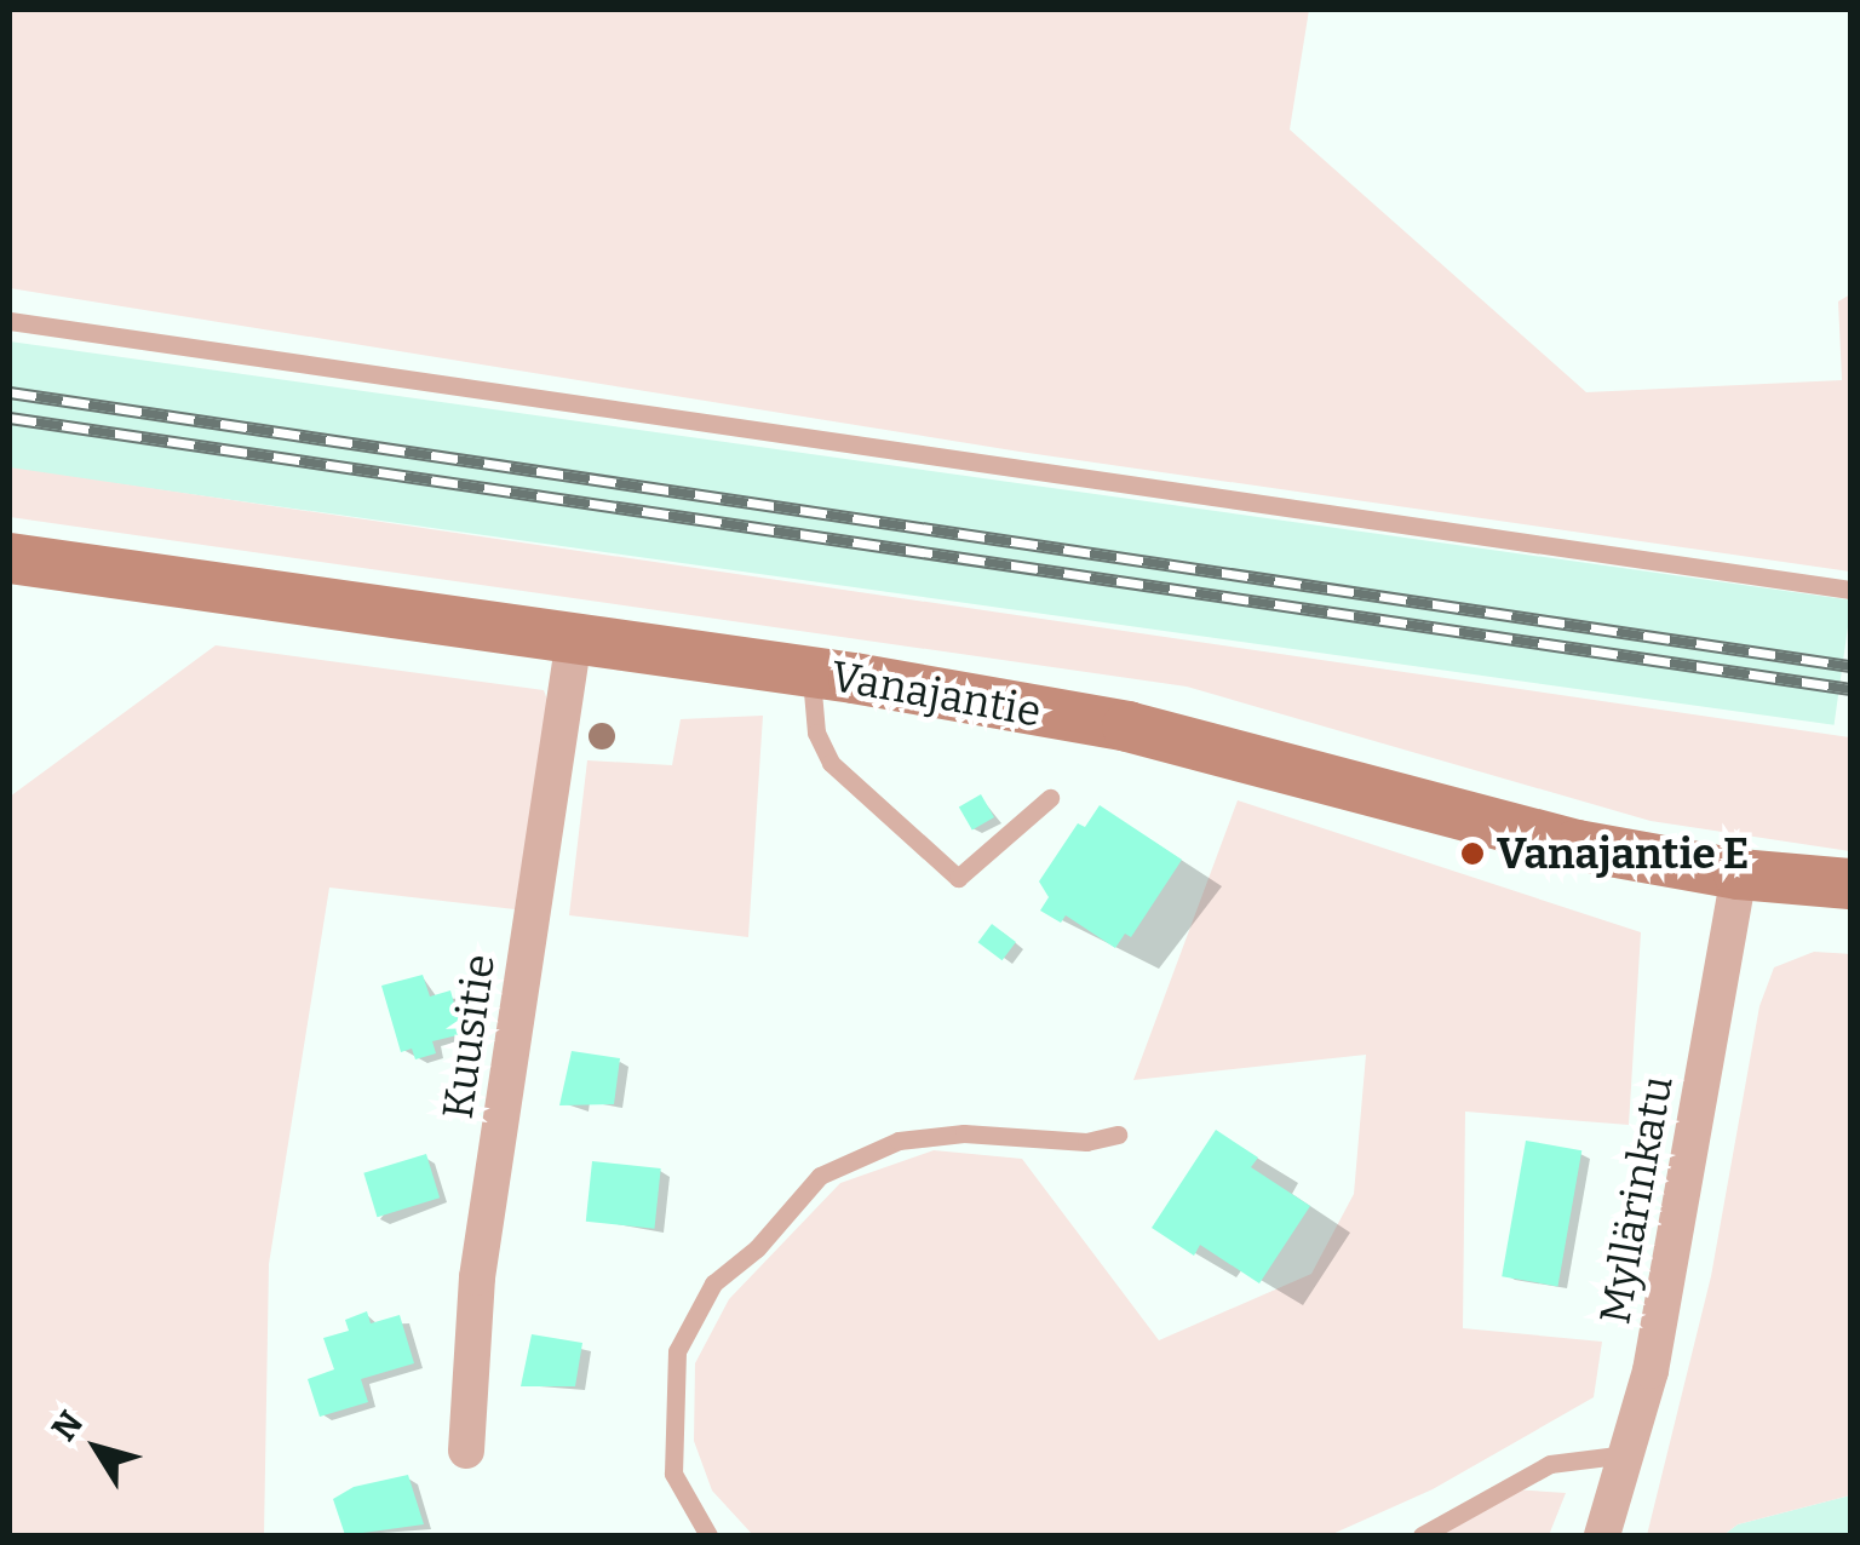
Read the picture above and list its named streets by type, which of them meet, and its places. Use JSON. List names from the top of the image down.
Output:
{
  "streets": {
    "street": ["Vanajantie", "Kuusitie", "Myllärinkatu"]
  },
  "crossings": [
    ["Vanajantie", "Kuusitie"],
    ["Vanajantie", "Myllärinkatu"]
  ],
  "places": ["Vanajantie E"],
  "north": "top left"
}
